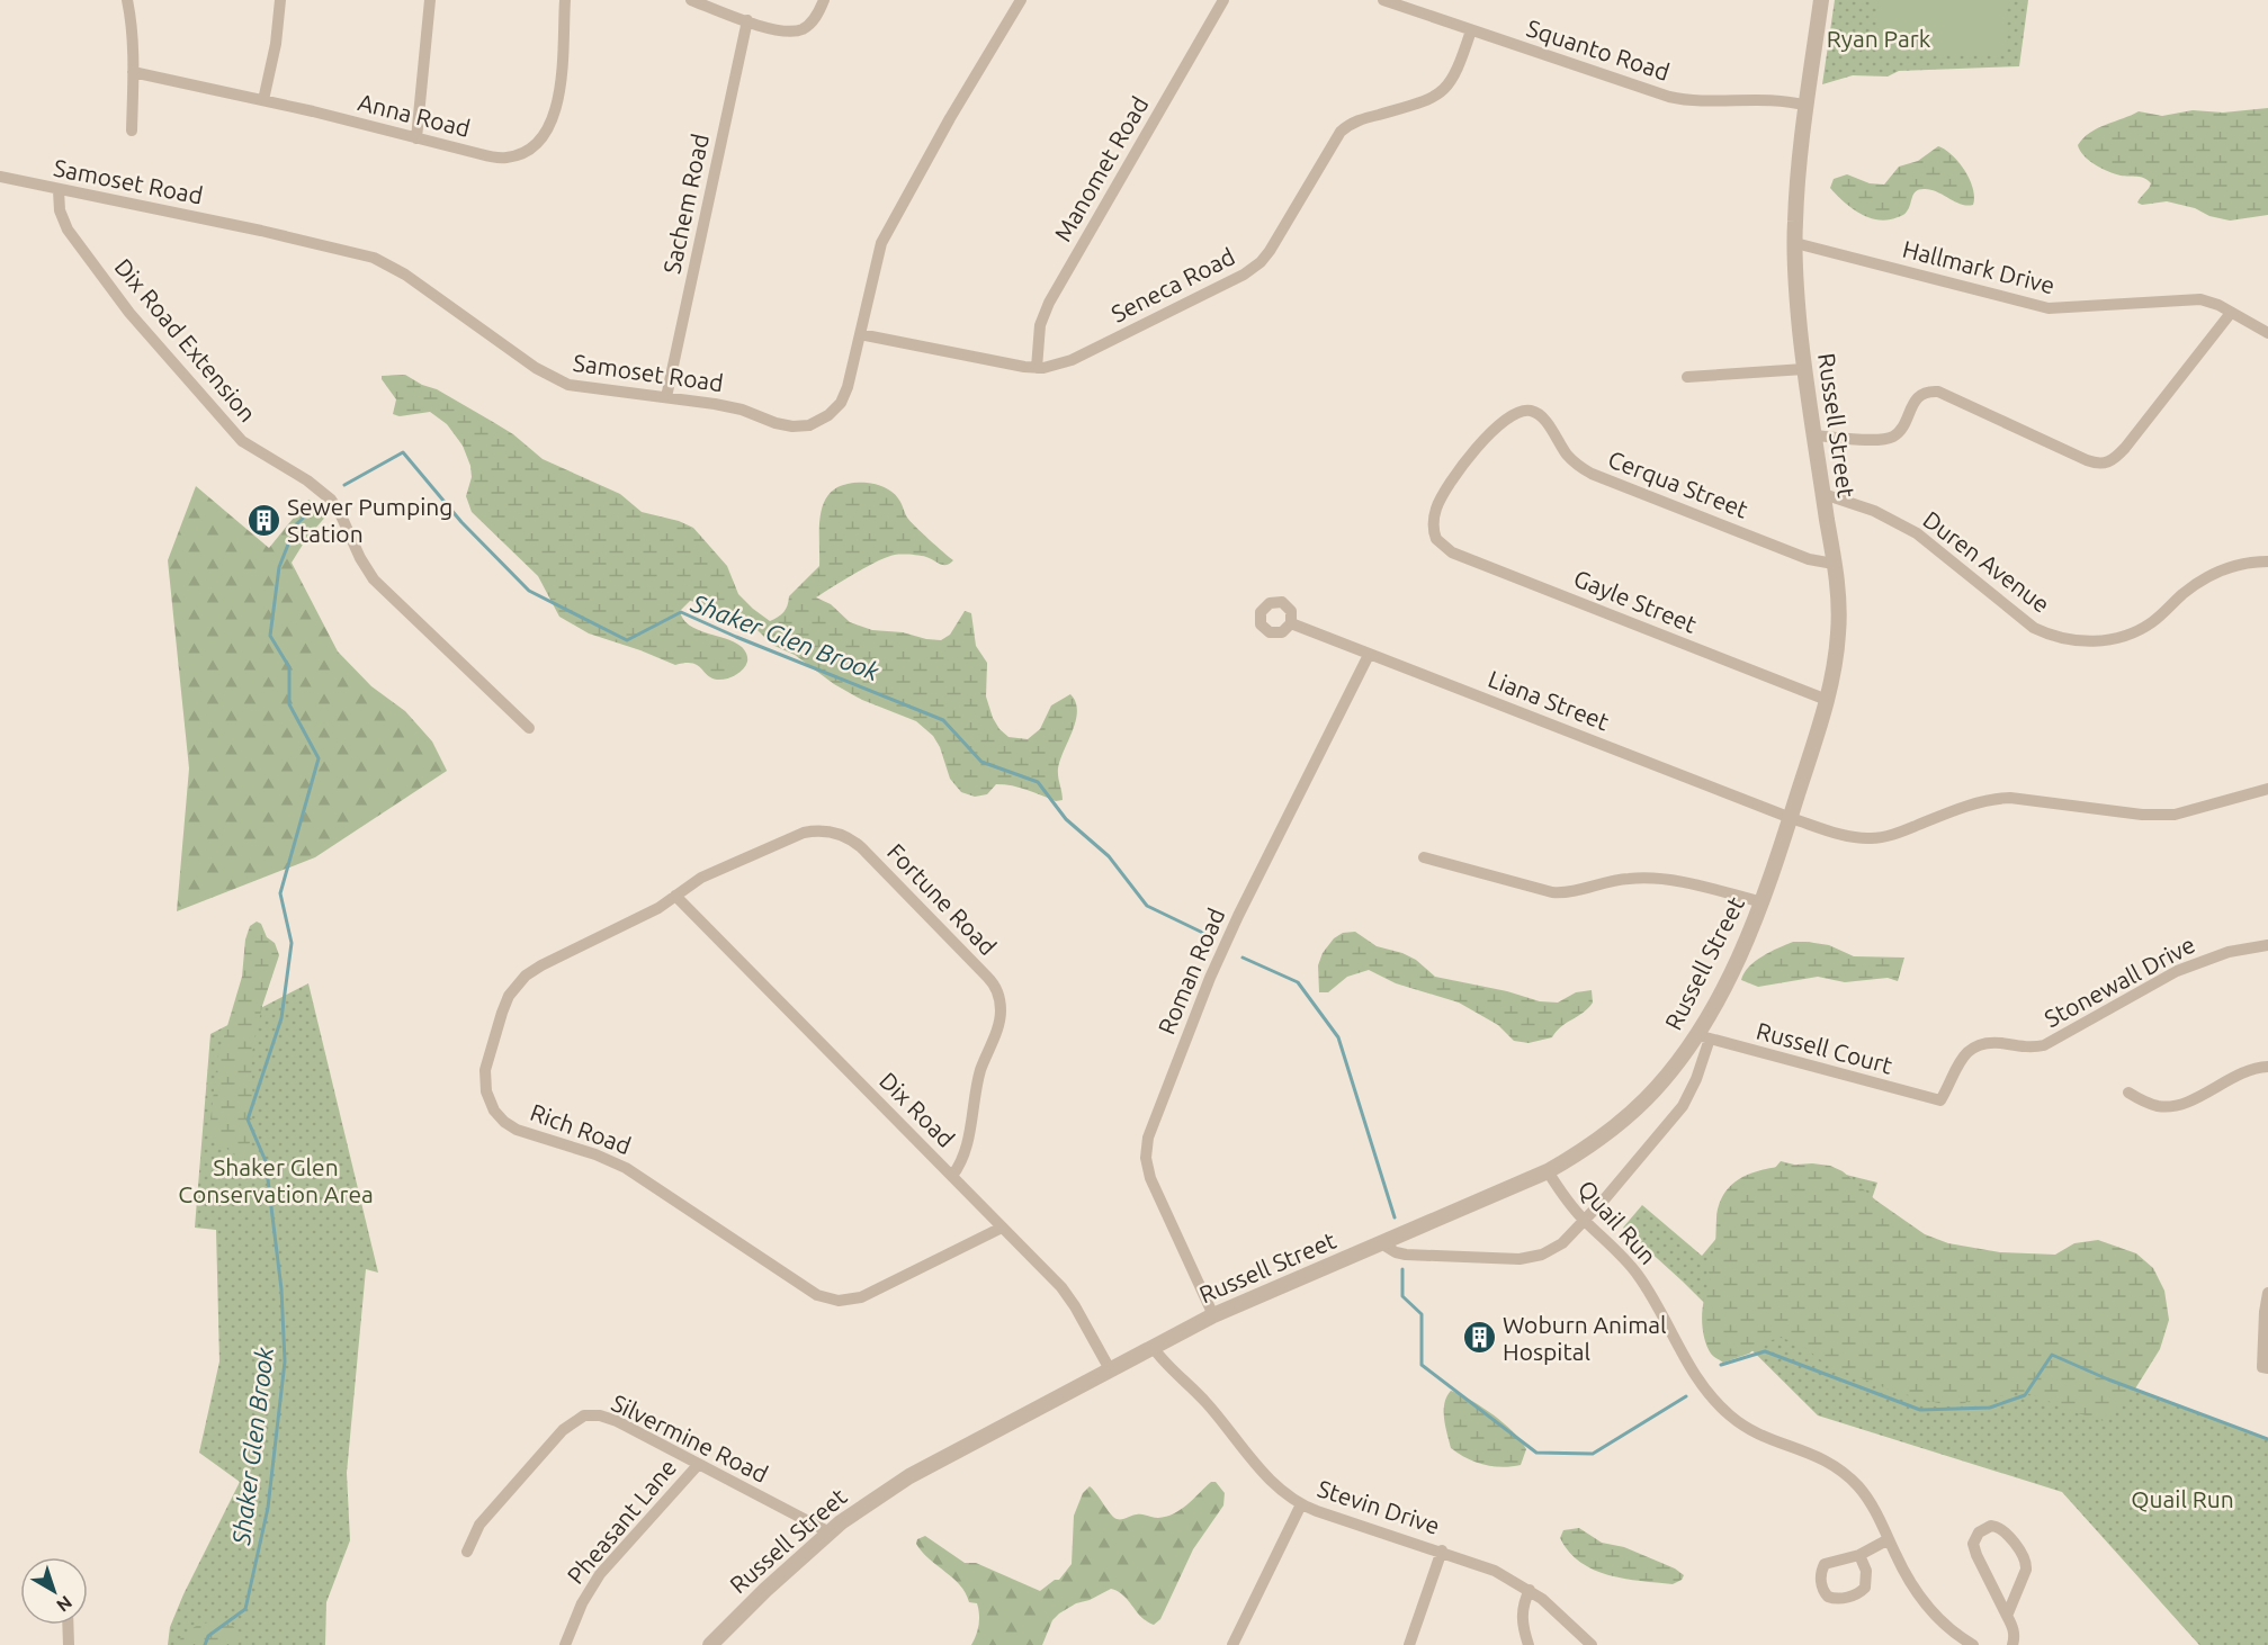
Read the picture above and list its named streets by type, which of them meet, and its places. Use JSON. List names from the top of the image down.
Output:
{
  "streets": {
    "street": [
      "Squanto Road",
      "Anna Road",
      "Manomet Road",
      "Samoset Road",
      "Sachem Road",
      "Hallmark Drive",
      "Seneca Road",
      "Dix Road Extension",
      "Russell Street",
      "Cerqua Street",
      "Duren Avenue",
      "Gayle Street",
      "Liana Street",
      "Fortune Road",
      "Roman Road",
      "Stonewall Drive",
      "Russell Court",
      "Dix Road",
      "Rich Road",
      "Quail Run",
      "Silvermine Road",
      "Stevin Drive",
      "Pheasant Lane"
    ]
  },
  "crossings": [
    ["Squanto Road", "Seneca Road"],
    ["Squanto Road", "Russell Street"],
    ["Manomet Road", "Seneca Road"],
    ["Samoset Road", "Sachem Road"],
    ["Samoset Road", "Seneca Road"],
    ["Samoset Road", "Dix Road Extension"],
    ["Hallmark Drive", "Russell Street"],
    ["Russell Street", "Cerqua Street"],
    ["Russell Street", "Duren Avenue"],
    ["Russell Street", "Gayle Street"],
    ["Russell Street", "Liana Street"],
    ["Russell Street", "Roman Road"],
    ["Russell Street", "Russell Court"],
    ["Russell Street", "Dix Road"],
    ["Russell Street", "Quail Run"],
    ["Russell Street", "Silvermine Road"],
    ["Russell Street", "Stevin Drive"],
    ["Cerqua Street", "Gayle Street"],
    ["Liana Street", "Roman Road"],
    ["Fortune Road", "Dix Road"],
    ["Fortune Road", "Rich Road"],
    ["Stonewall Drive", "Russell Court"],
    ["Dix Road", "Rich Road"],
    ["Silvermine Road", "Pheasant Lane"]
  ],
  "water": ["Shaker Glen Brook"],
  "parks": ["Ryan Park", "Shaker Glen Conservation Area", "Quail Run"],
  "places": {
    "building": ["Sewer Pumping Station", "Woburn Animal Hospital"]
  },
  "north": "bottom right"
}
